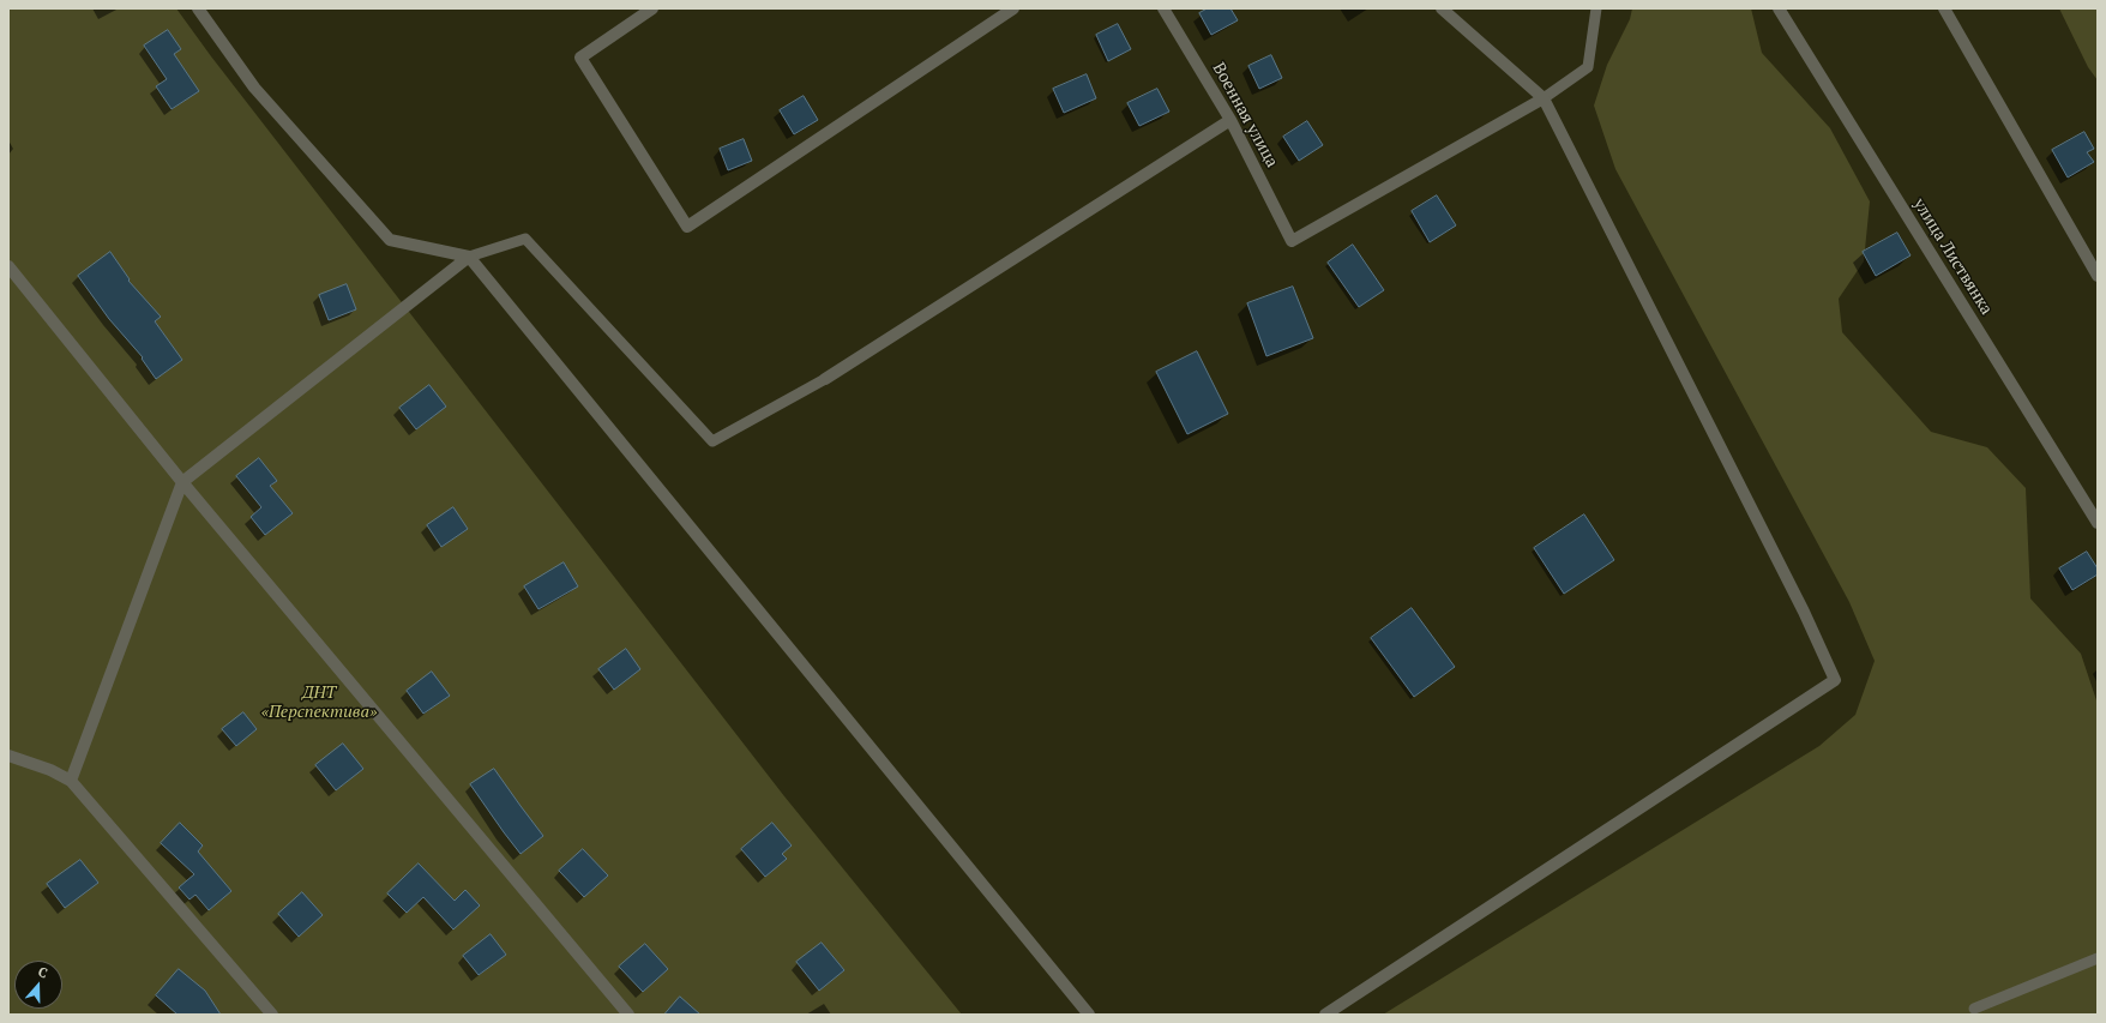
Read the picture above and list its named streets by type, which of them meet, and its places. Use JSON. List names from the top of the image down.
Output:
{
  "streets": {
    "street": ["Военная улица", "улица Листвянка"]
  },
  "parks": ["ДНТ «Перспектива»"],
  "north": "top"
}
